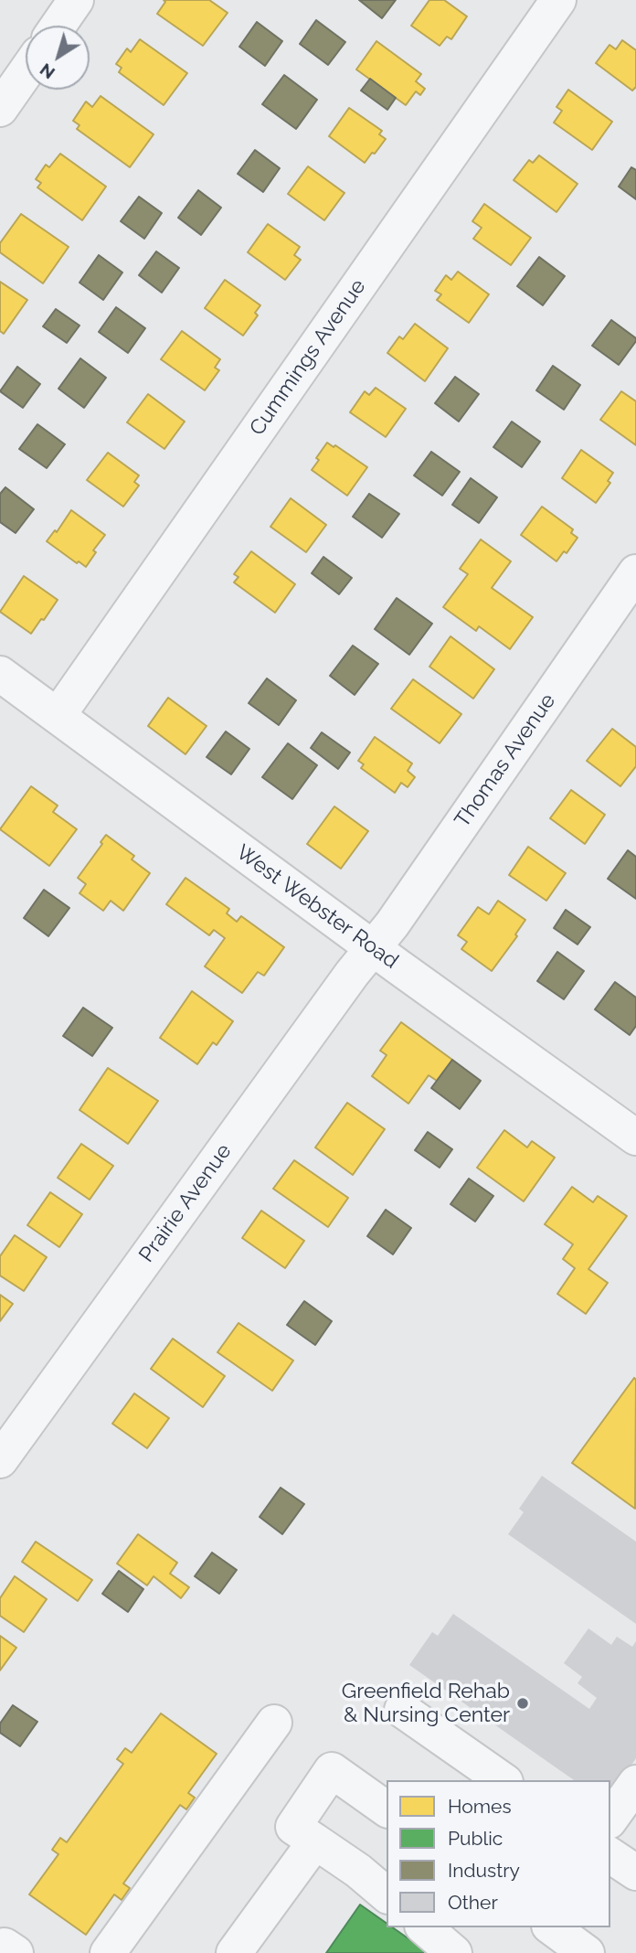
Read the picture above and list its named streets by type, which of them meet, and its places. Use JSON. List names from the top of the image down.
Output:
{
  "streets": {
    "street": [
      "Cummings Avenue",
      "Thomas Avenue",
      "West Webster Road",
      "Prairie Avenue"
    ]
  },
  "crossings": [
    ["Cummings Avenue", "West Webster Road"],
    ["Thomas Avenue", "West Webster Road"],
    ["Thomas Avenue", "Prairie Avenue"],
    ["West Webster Road", "Prairie Avenue"]
  ],
  "places": ["Greenfield Rehab & Nursing Center"],
  "legend": [
    "Homes",
    "Public",
    "Industry",
    "Other"
  ],
  "north": "bottom left"
}
